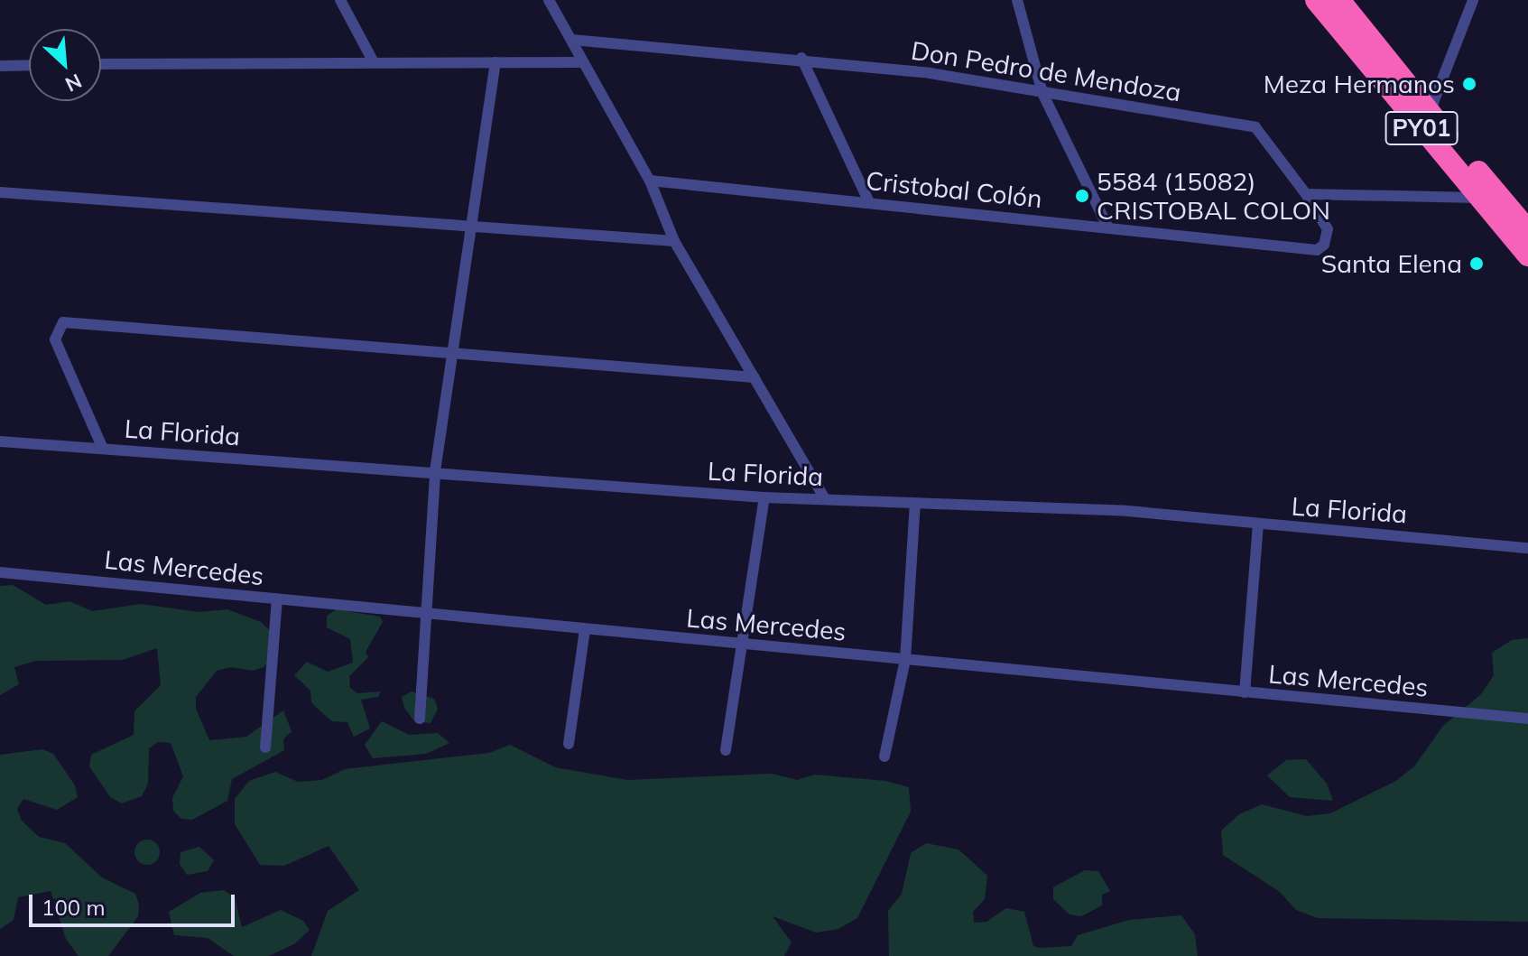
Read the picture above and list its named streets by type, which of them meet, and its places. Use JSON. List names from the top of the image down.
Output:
{
  "streets": {
    "highway": ["PY01"],
    "street": [
      "Don Pedro de Mendoza",
      "Cristobal Colón",
      "La Florida",
      "Las Mercedes"
    ]
  },
  "crossings": [
    ["Don Pedro de Mendoza", "Cristobal Colón"]
  ],
  "places": ["Meza Hermanos", "5584 (15082) CRISTOBAL COLON", "Santa Elena"],
  "scale_bar": "100 m",
  "north": "bottom right"
}
